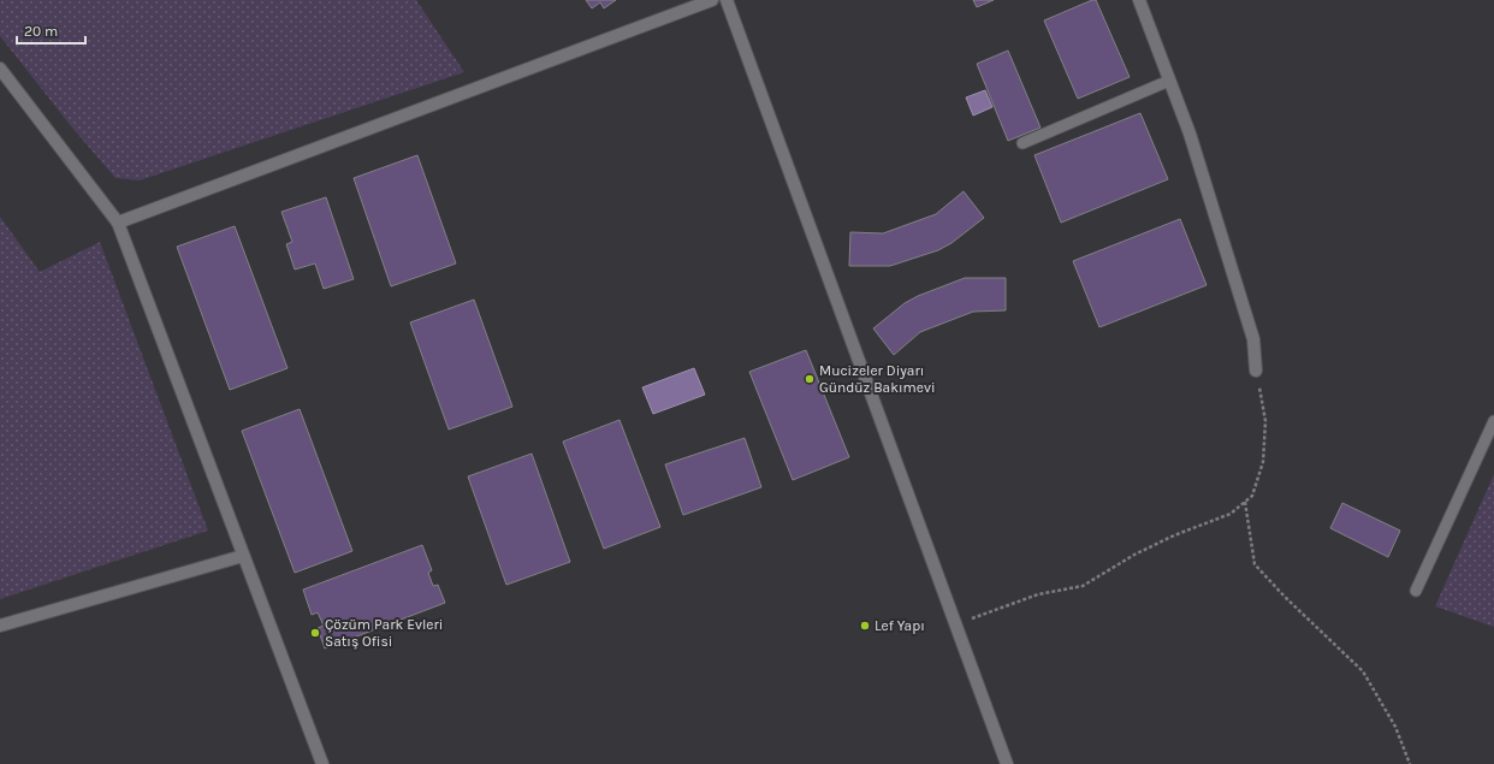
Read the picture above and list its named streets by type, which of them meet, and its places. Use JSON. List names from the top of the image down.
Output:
{
  "places": ["Mucizeler Diyarı Gündüz Bakımevi", "Lef Yapı", "Çözüm Park Evleri Satış Ofisi"],
  "scale_bar": "20 m"
}
